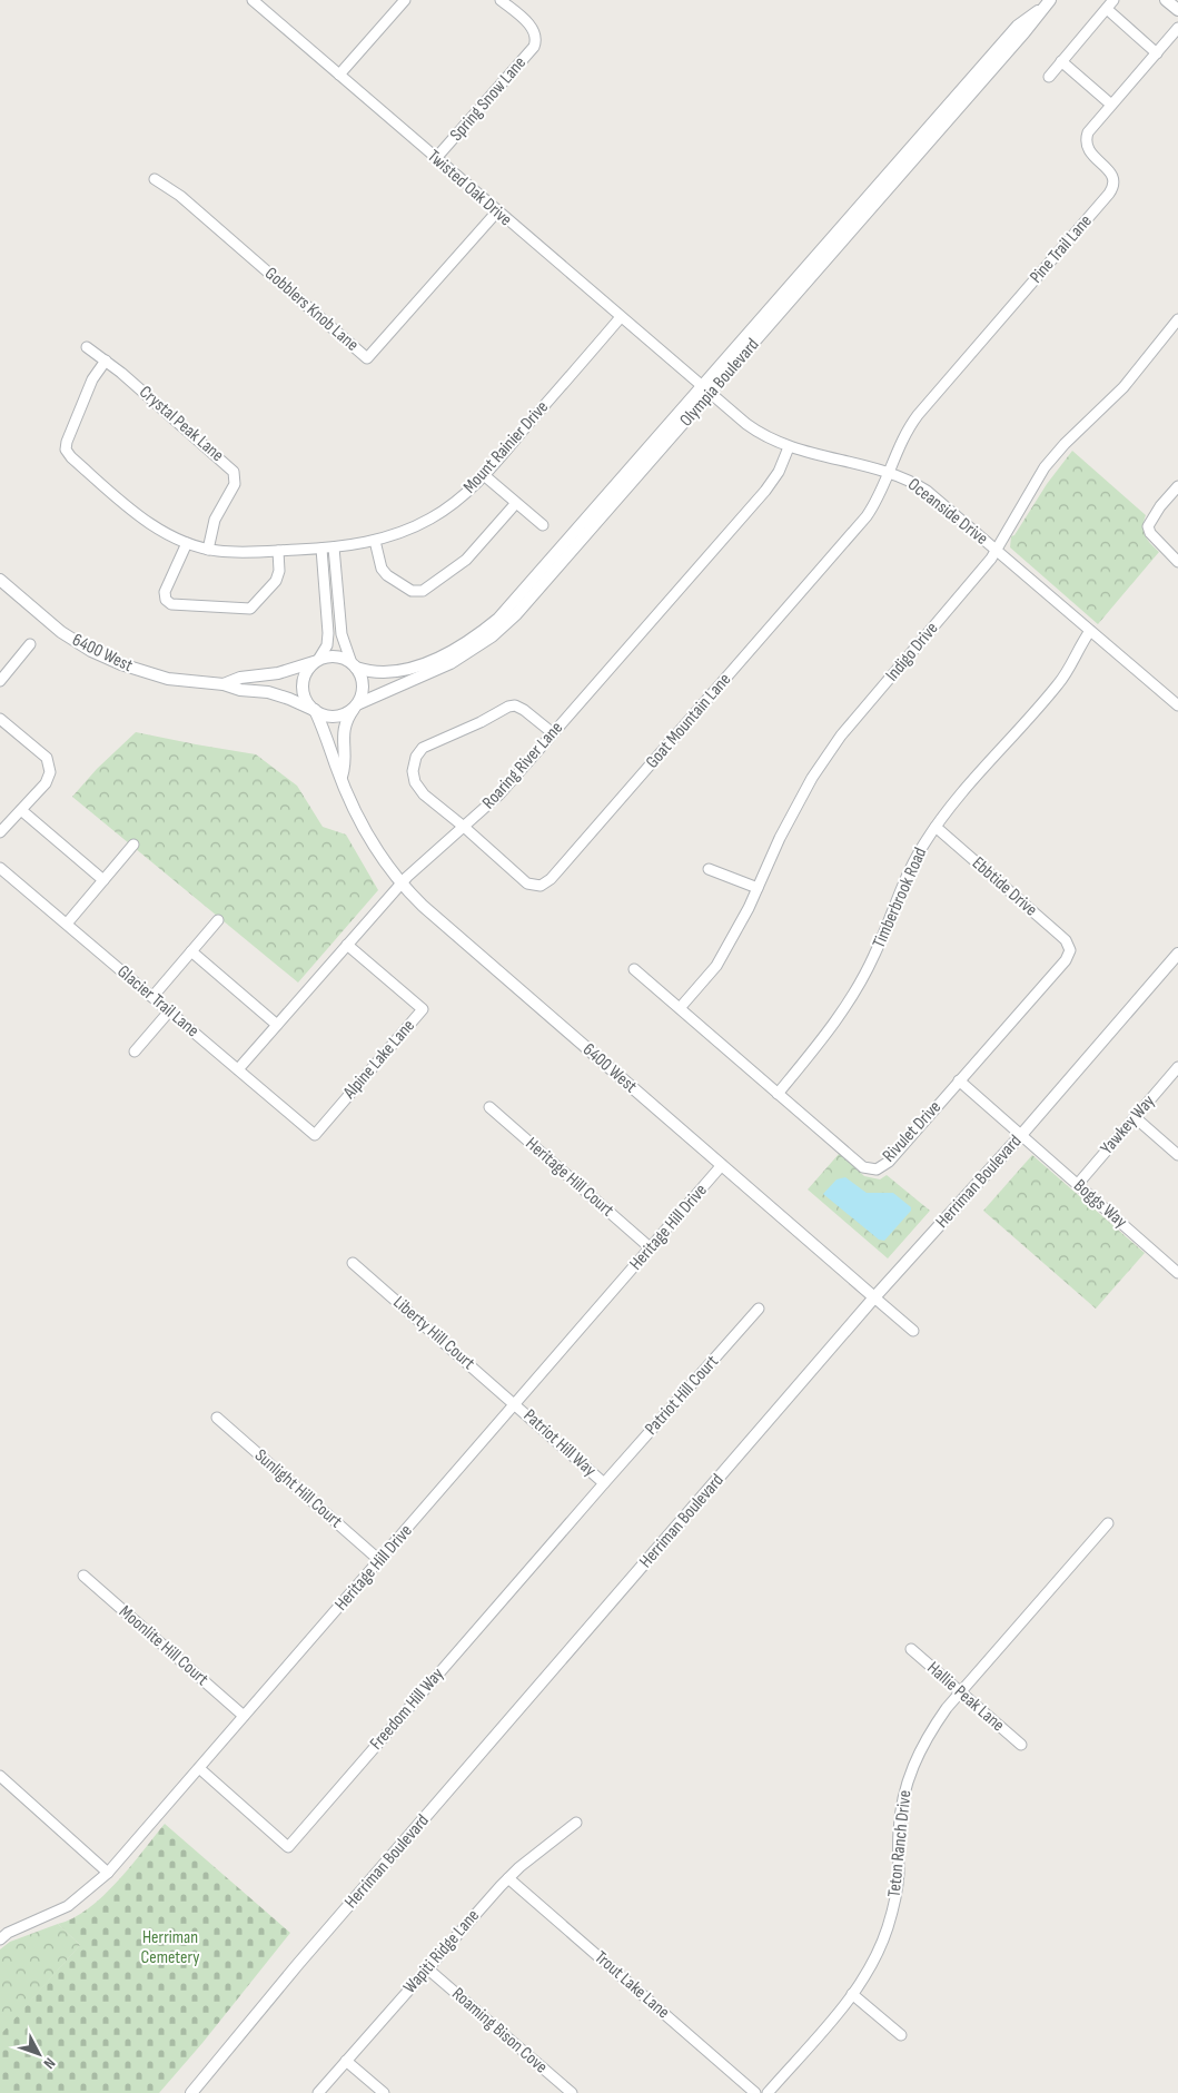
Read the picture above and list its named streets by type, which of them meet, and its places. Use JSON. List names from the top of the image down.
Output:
{
  "streets": {
    "street": [
      "Spring Snow Lane",
      "Twisted Oak Drive",
      "Pine Trail Lane",
      "Gobblers Knob Lane",
      "Olympia Boulevard",
      "Crystal Peak Lane",
      "Mount Rainier Drive",
      "Oceanside Drive",
      "Indigo Drive",
      "6400 West",
      "Goat Mountain Lane",
      "Roaring River Lane",
      "Ebbtide Drive",
      "Timberbrook Road",
      "Glacier Trail Lane",
      "Alpine Lake Lane",
      "Yawkey Way",
      "Rivulet Drive",
      "Heritage Hill Court",
      "Herriman Boulevard",
      "Boggs Way",
      "Heritage Hill Drive",
      "Liberty Hill Court",
      "Patriot Hill Court",
      "Patriot Hill Way",
      "Sunlight Hill Court",
      "Moonlite Hill Court",
      "Hallie Peak Lane",
      "Freedom Hill Way",
      "Teton Ranch Drive",
      "Wapiti Ridge Lane",
      "Trout Lake Lane",
      "Roaming Bison Cove"
    ]
  },
  "crossings": [
    ["Spring Snow Lane", "Twisted Oak Drive"],
    ["Twisted Oak Drive", "Gobblers Knob Lane"],
    ["Twisted Oak Drive", "Mount Rainier Drive"],
    ["Twisted Oak Drive", "Oceanside Drive"],
    ["Pine Trail Lane", "Oceanside Drive"],
    ["Pine Trail Lane", "Goat Mountain Lane"],
    ["Olympia Boulevard", "Oceanside Drive"],
    ["Olympia Boulevard", "6400 West"],
    ["Crystal Peak Lane", "Mount Rainier Drive"],
    ["Oceanside Drive", "Indigo Drive"],
    ["Oceanside Drive", "Goat Mountain Lane"],
    ["Oceanside Drive", "Roaring River Lane"],
    ["Oceanside Drive", "Timberbrook Road"],
    ["Indigo Drive", "Rivulet Drive"],
    ["6400 West", "Roaring River Lane"],
    ["6400 West", "Herriman Boulevard"],
    ["6400 West", "Heritage Hill Drive"],
    ["Goat Mountain Lane", "Roaring River Lane"],
    ["Roaring River Lane", "Glacier Trail Lane"],
    ["Roaring River Lane", "Alpine Lake Lane"],
    ["Ebbtide Drive", "Timberbrook Road"],
    ["Ebbtide Drive", "Rivulet Drive"],
    ["Timberbrook Road", "Rivulet Drive"],
    ["Glacier Trail Lane", "Alpine Lake Lane"],
    ["Yawkey Way", "Boggs Way"],
    ["Rivulet Drive", "Boggs Way"],
    ["Heritage Hill Court", "Heritage Hill Drive"],
    ["Herriman Boulevard", "Boggs Way"],
    ["Heritage Hill Drive", "Liberty Hill Court"],
    ["Heritage Hill Drive", "Patriot Hill Way"],
    ["Heritage Hill Drive", "Sunlight Hill Court"],
    ["Heritage Hill Drive", "Moonlite Hill Court"],
    ["Heritage Hill Drive", "Freedom Hill Way"],
    ["Liberty Hill Court", "Patriot Hill Way"],
    ["Patriot Hill Court", "Patriot Hill Way"],
    ["Patriot Hill Court", "Freedom Hill Way"],
    ["Patriot Hill Way", "Freedom Hill Way"],
    ["Hallie Peak Lane", "Teton Ranch Drive"],
    ["Wapiti Ridge Lane", "Trout Lake Lane"],
    ["Wapiti Ridge Lane", "Roaming Bison Cove"]
  ],
  "parks": ["Herriman Cemetery"],
  "north": "bottom right"
}
